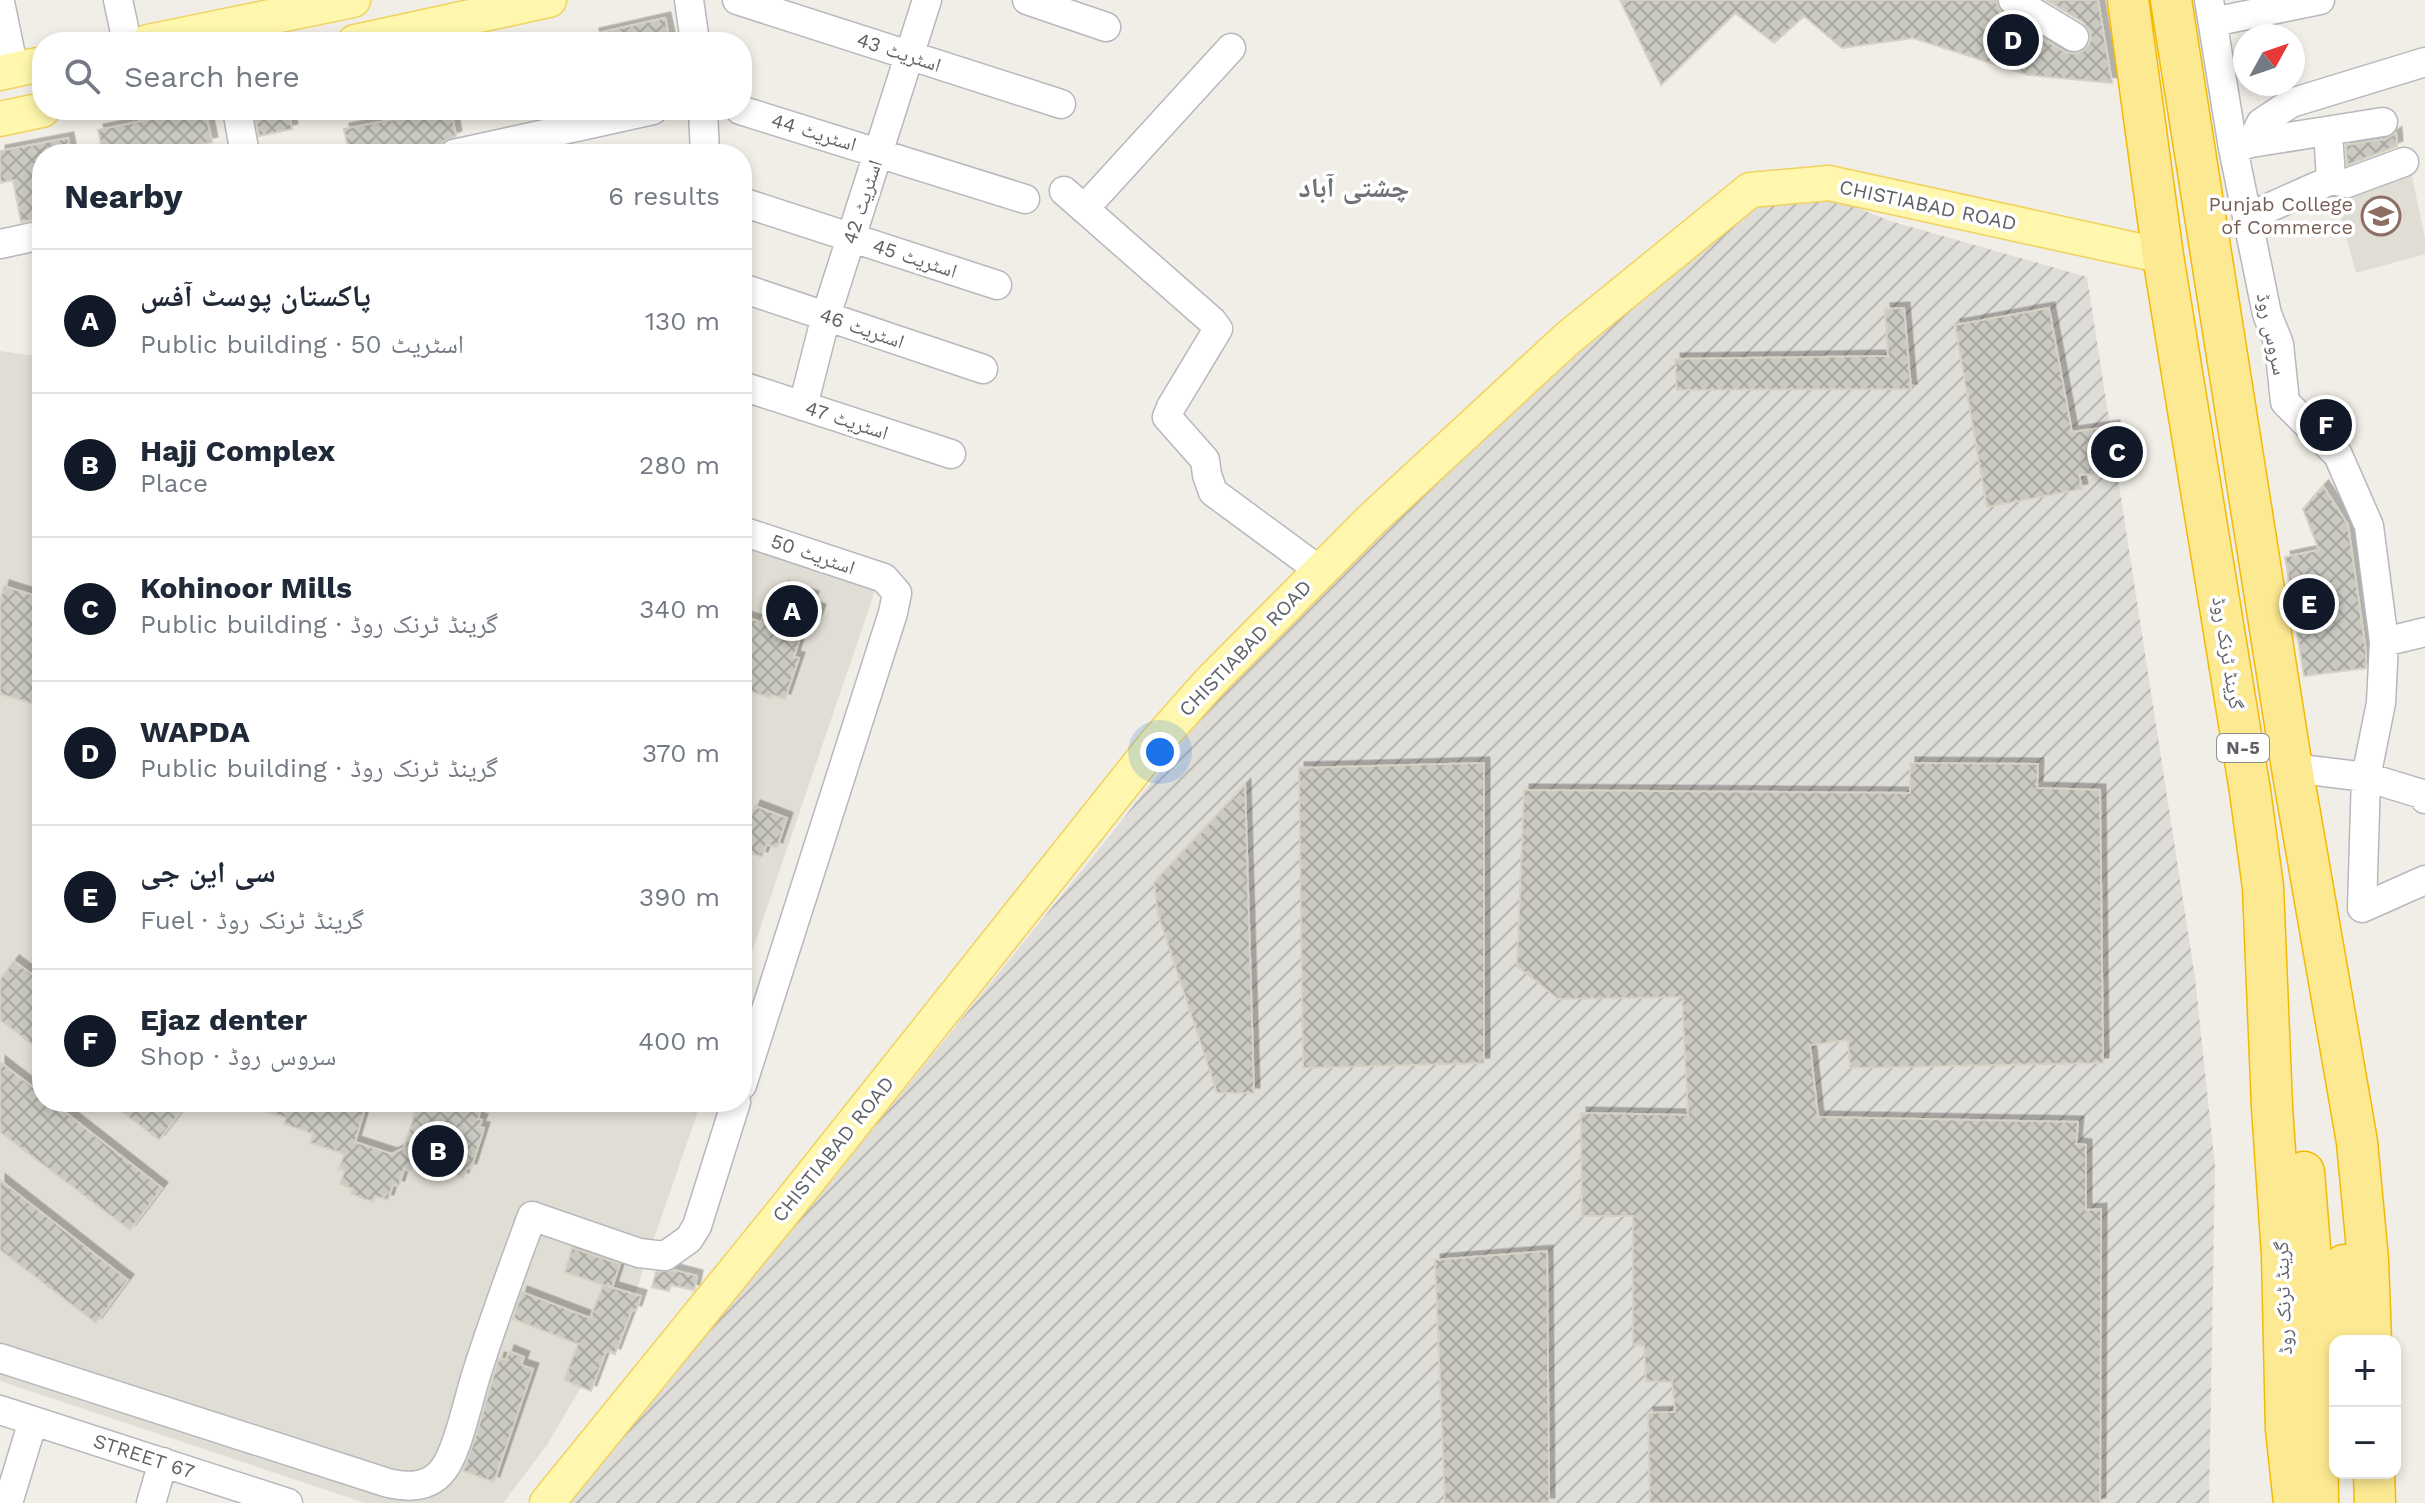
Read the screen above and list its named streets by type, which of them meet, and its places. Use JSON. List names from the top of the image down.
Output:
{
  "streets": {
    "highway": ["گرینڈ ٹرنک روڈ", "N-5"],
    "main road": ["CHISTIABAD ROAD"],
    "street": [
      "اسٹریٹ 43",
      "اسٹریٹ 44",
      "اسٹریٹ 42",
      "اسٹریٹ 45",
      "اسٹریٹ 46",
      "سروس روڈ",
      "اسٹریٹ 47",
      "اسٹریٹ 50",
      "STREET 67"
    ]
  },
  "crossings": [
    ["اسٹریٹ 43", "اسٹریٹ 42"],
    ["اسٹریٹ 44", "اسٹریٹ 42"],
    ["اسٹریٹ 42", "اسٹریٹ 45"],
    ["اسٹریٹ 42", "اسٹریٹ 46"],
    ["اسٹریٹ 42", "اسٹریٹ 47"],
    ["CHISTIABAD ROAD", "گرینڈ ٹرنک روڈ"]
  ],
  "districts": ["چشتی آباد"],
  "places": {
    "school or university": ["Punjab College of Commerce"]
  },
  "north": "top right",
  "page": {
    "pins": [
      "D",
      "F",
      "C",
      "E",
      "A",
      "B"
    ],
    "search": "Search here",
    "heading": ["Nearby", "6 results"],
    "list": [
      {
        "mark": "A",
        "name": "پاکستان پوسٹ آفس",
        "note": "Public building · اسٹریٹ 50",
        "value": "130 m"
      },
      {
        "mark": "B",
        "name": "Hajj Complex",
        "note": "Place",
        "value": "280 m"
      },
      {
        "mark": "C",
        "name": "Kohinoor Mills",
        "note": "Public building · گرینڈ ٹرنک روڈ",
        "value": "340 m"
      },
      {
        "mark": "D",
        "name": "WAPDA",
        "note": "Public building · گرینڈ ٹرنک روڈ",
        "value": "370 m"
      },
      {
        "mark": "E",
        "name": "سی این جی",
        "note": "Fuel · گرینڈ ٹرنک روڈ",
        "value": "390 m"
      },
      {
        "mark": "F",
        "name": "Ejaz denter",
        "note": "Shop · سروس روڈ",
        "value": "400 m"
      }
    ],
    "map_buttons": ["+", "−"]
  }
}
